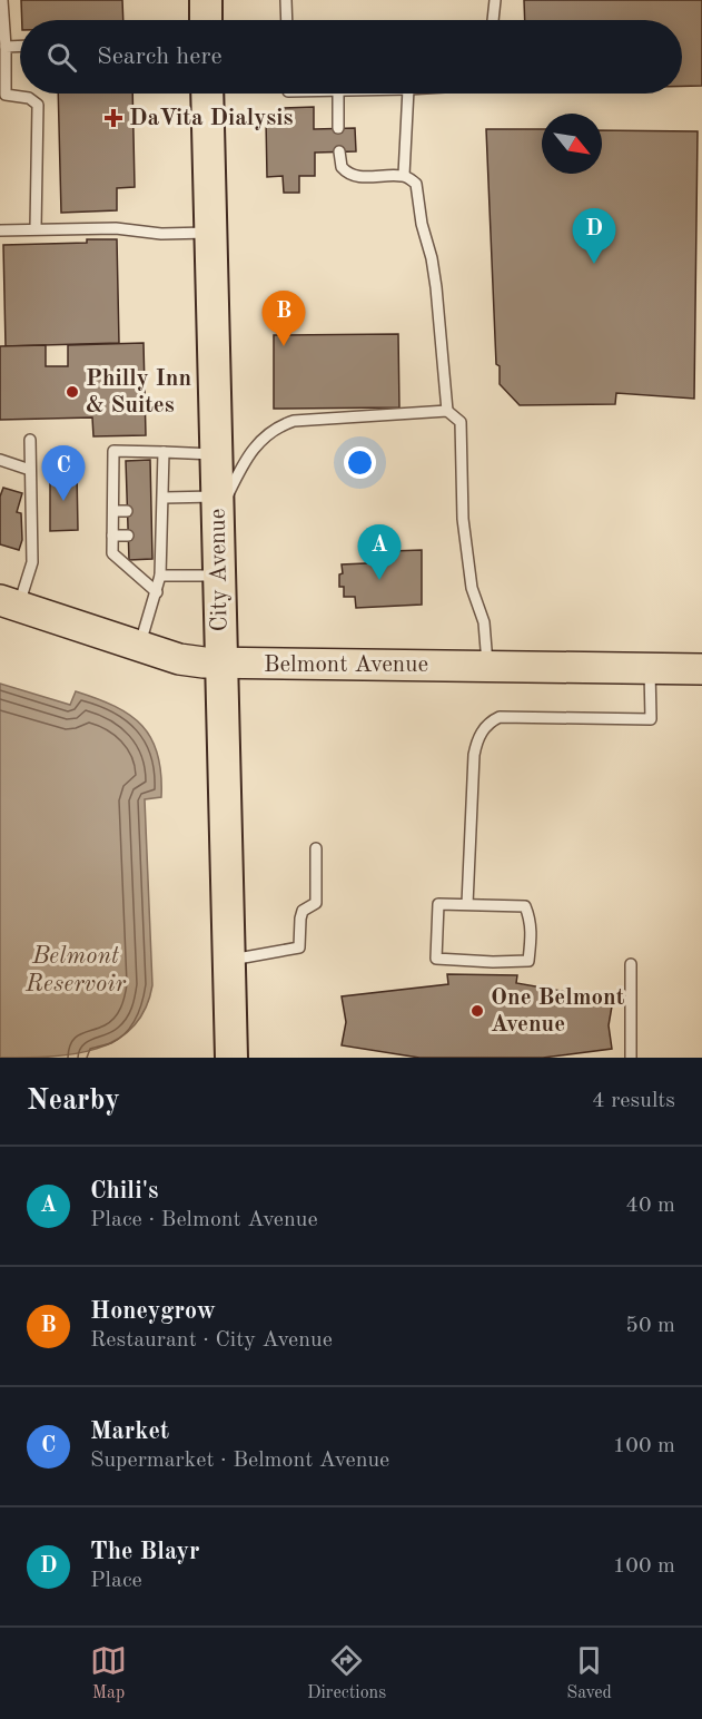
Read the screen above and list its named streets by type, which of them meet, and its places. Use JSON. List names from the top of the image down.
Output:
{
  "streets": {
    "highway": ["City Avenue"],
    "main road": ["Belmont Avenue"]
  },
  "crossings": [
    ["City Avenue", "Belmont Avenue"]
  ],
  "water": ["Belmont Reservoir"],
  "places": {
    "health": ["DaVita Dialysis"],
    "other": ["Philly Inn & Suites", "One Belmont Avenue"]
  },
  "north": "bottom right",
  "page": {
    "search": "Search here",
    "pins": [
      "D",
      "B",
      "C",
      "A"
    ],
    "heading": ["Nearby", "4 results"],
    "list": [
      {
        "mark": "A",
        "name": "Chili's",
        "note": "Place · Belmont Avenue",
        "value": "40 m"
      },
      {
        "mark": "B",
        "name": "Honeygrow",
        "note": "Restaurant · City Avenue",
        "value": "50 m"
      },
      {
        "mark": "C",
        "name": "Market",
        "note": "Supermarket · Belmont Avenue",
        "value": "100 m"
      },
      {
        "mark": "D",
        "name": "The Blayr",
        "note": "Place",
        "value": "100 m"
      }
    ],
    "nav": ["Map", "Directions", "Saved"]
  }
}
